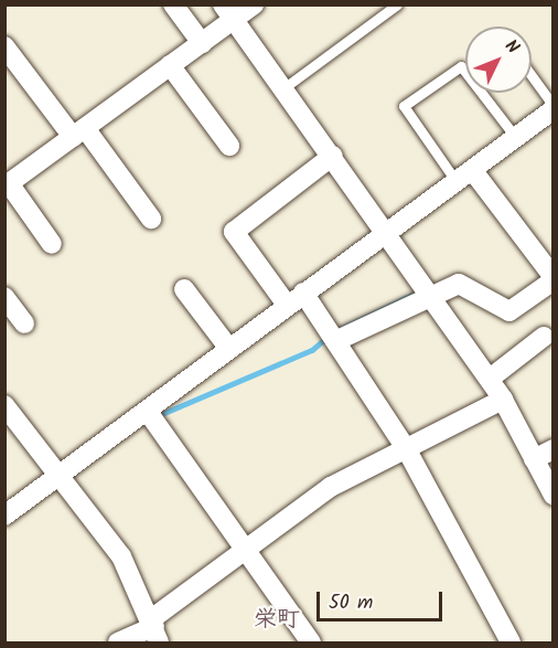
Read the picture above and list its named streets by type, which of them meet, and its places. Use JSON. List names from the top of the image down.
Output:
{
  "districts": ["栄町"],
  "scale_bar": "50 m",
  "north": "top right"
}
